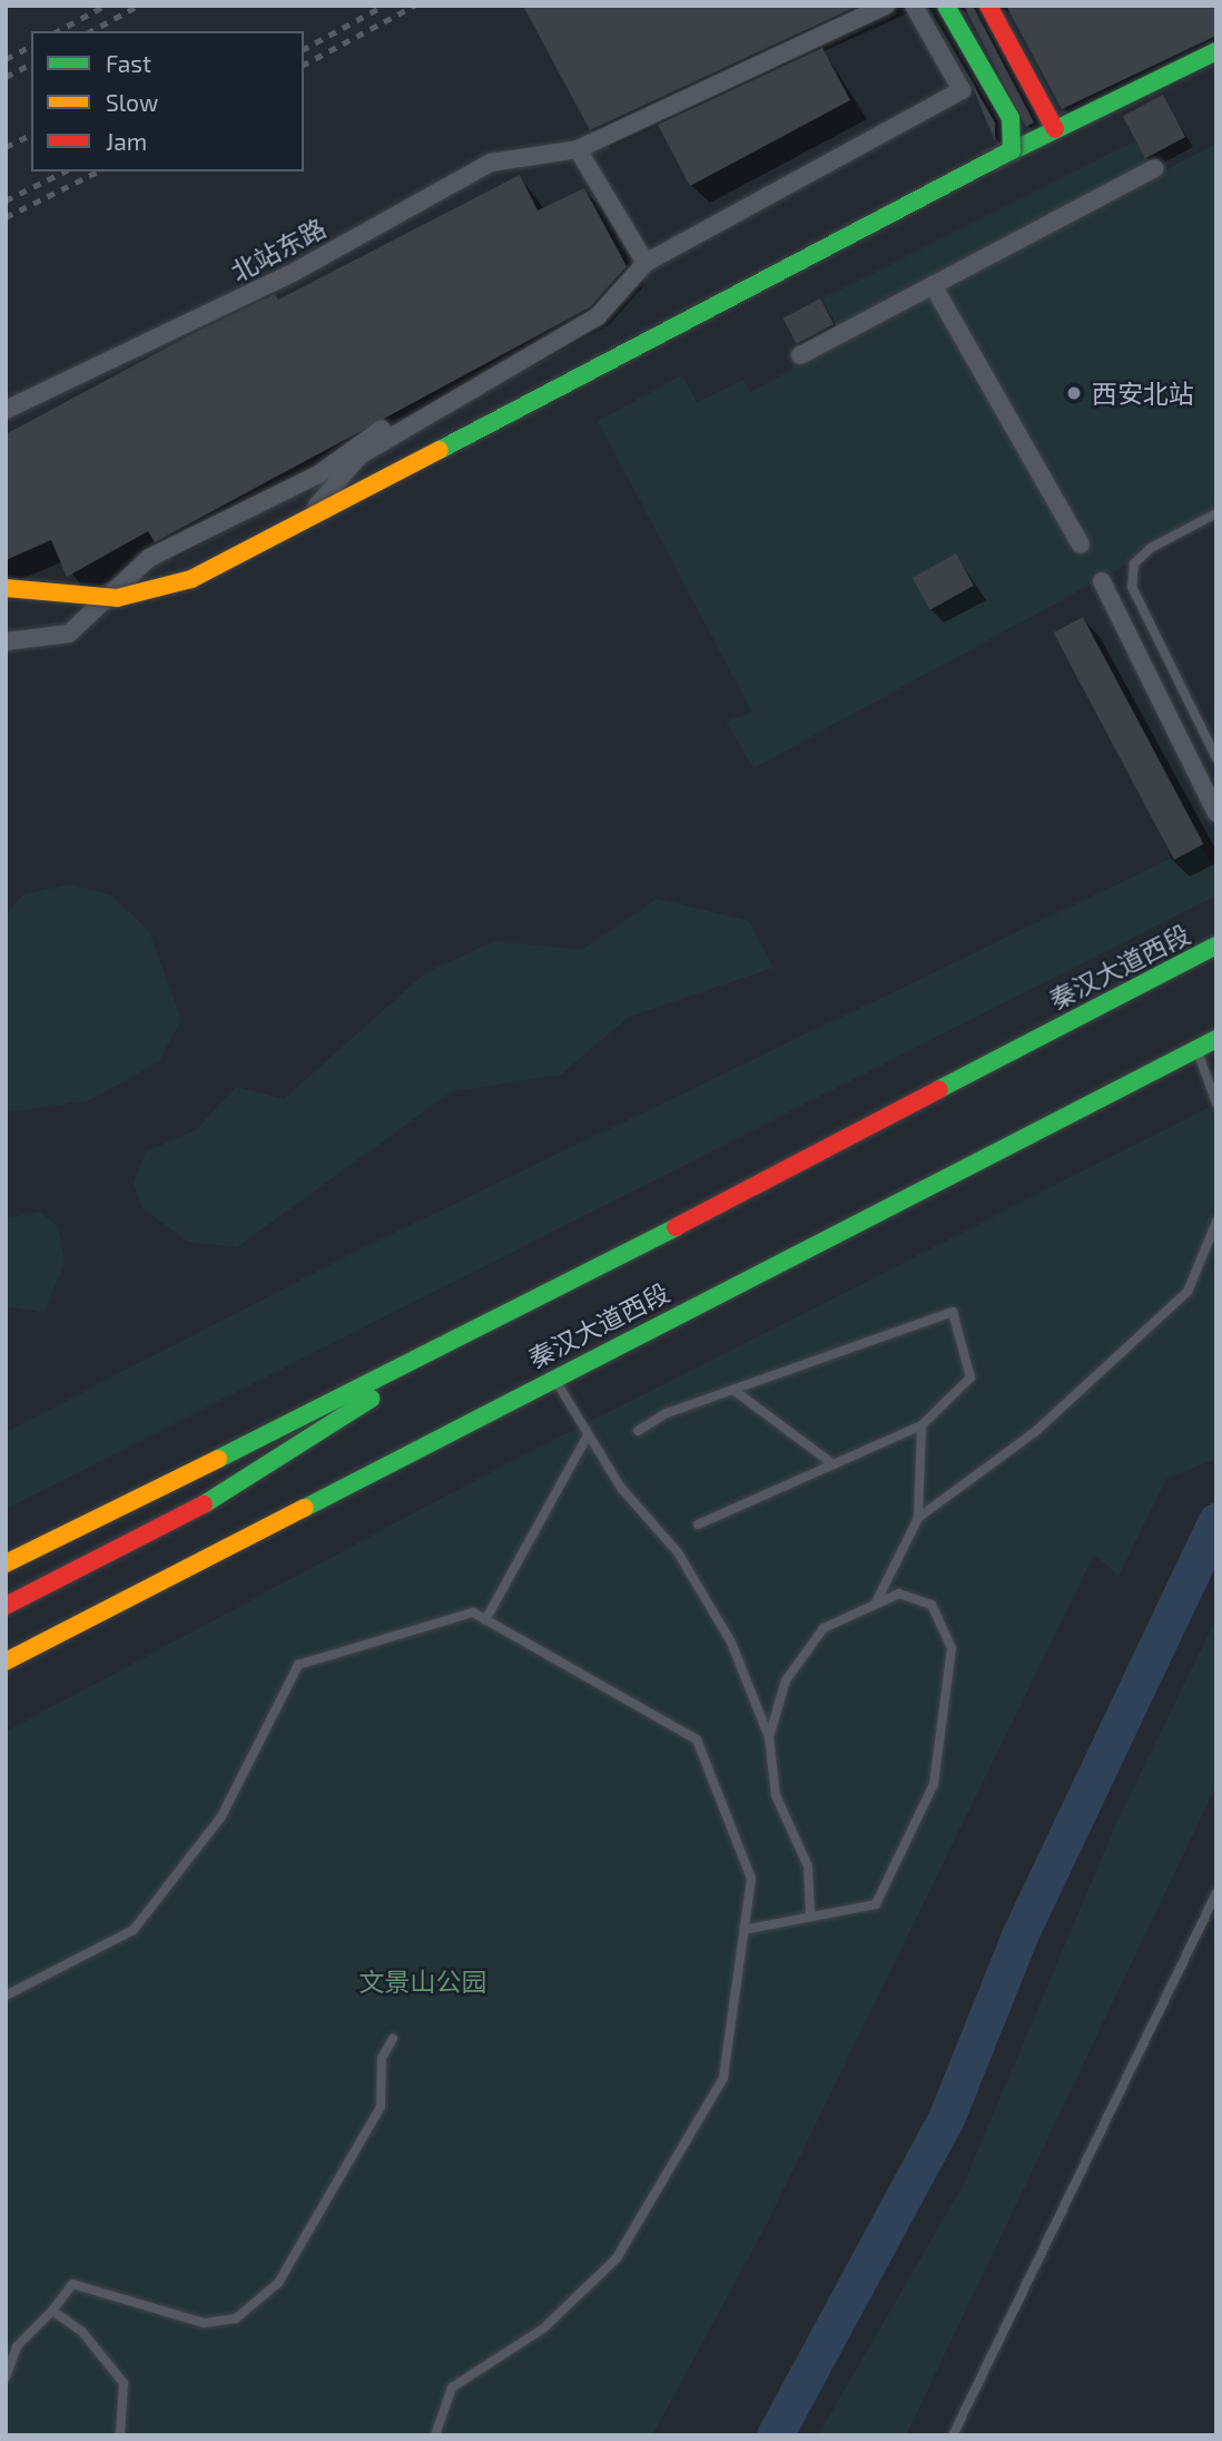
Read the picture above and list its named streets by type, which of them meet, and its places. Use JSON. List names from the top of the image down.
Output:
{
  "streets": {
    "main road": ["秦汉大道西段"],
    "street": ["北站东路"]
  },
  "parks": ["文景山公园"],
  "places": ["西安北站"],
  "legend": ["Fast", "Slow", "Jam"]
}
